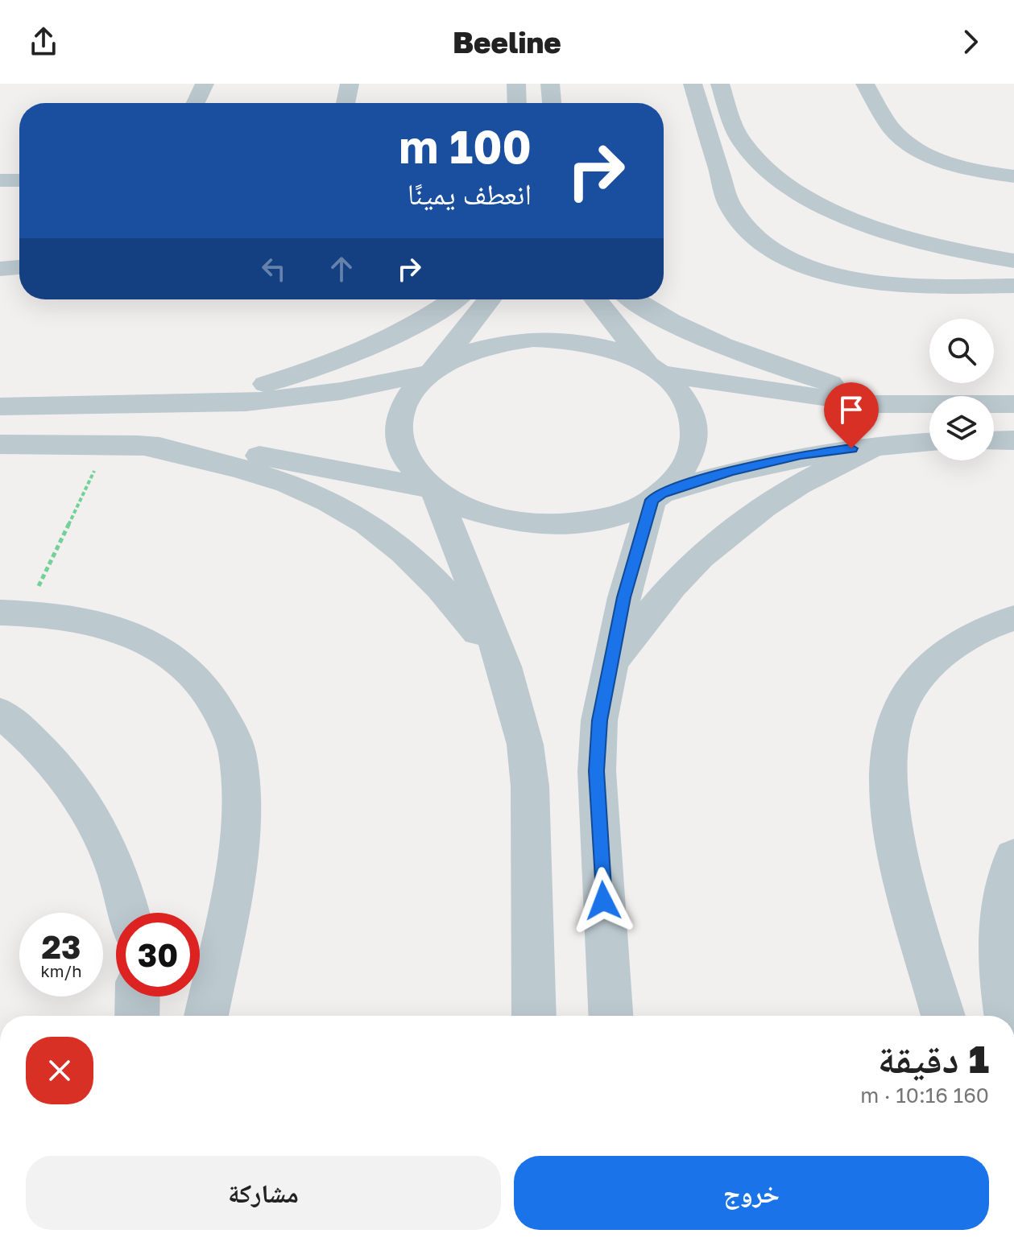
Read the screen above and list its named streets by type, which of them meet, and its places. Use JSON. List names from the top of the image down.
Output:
{
  "page": {
    "header": "Beeline",
    "turn": ["100 m", "انعطف يمينًا"],
    "speed": "23 km/h",
    "limit": "30",
    "heading": ["1 دقيقة", "160 m · 10:16"],
    "buttons": ["خروج", "مشاركة"]
  }
}
